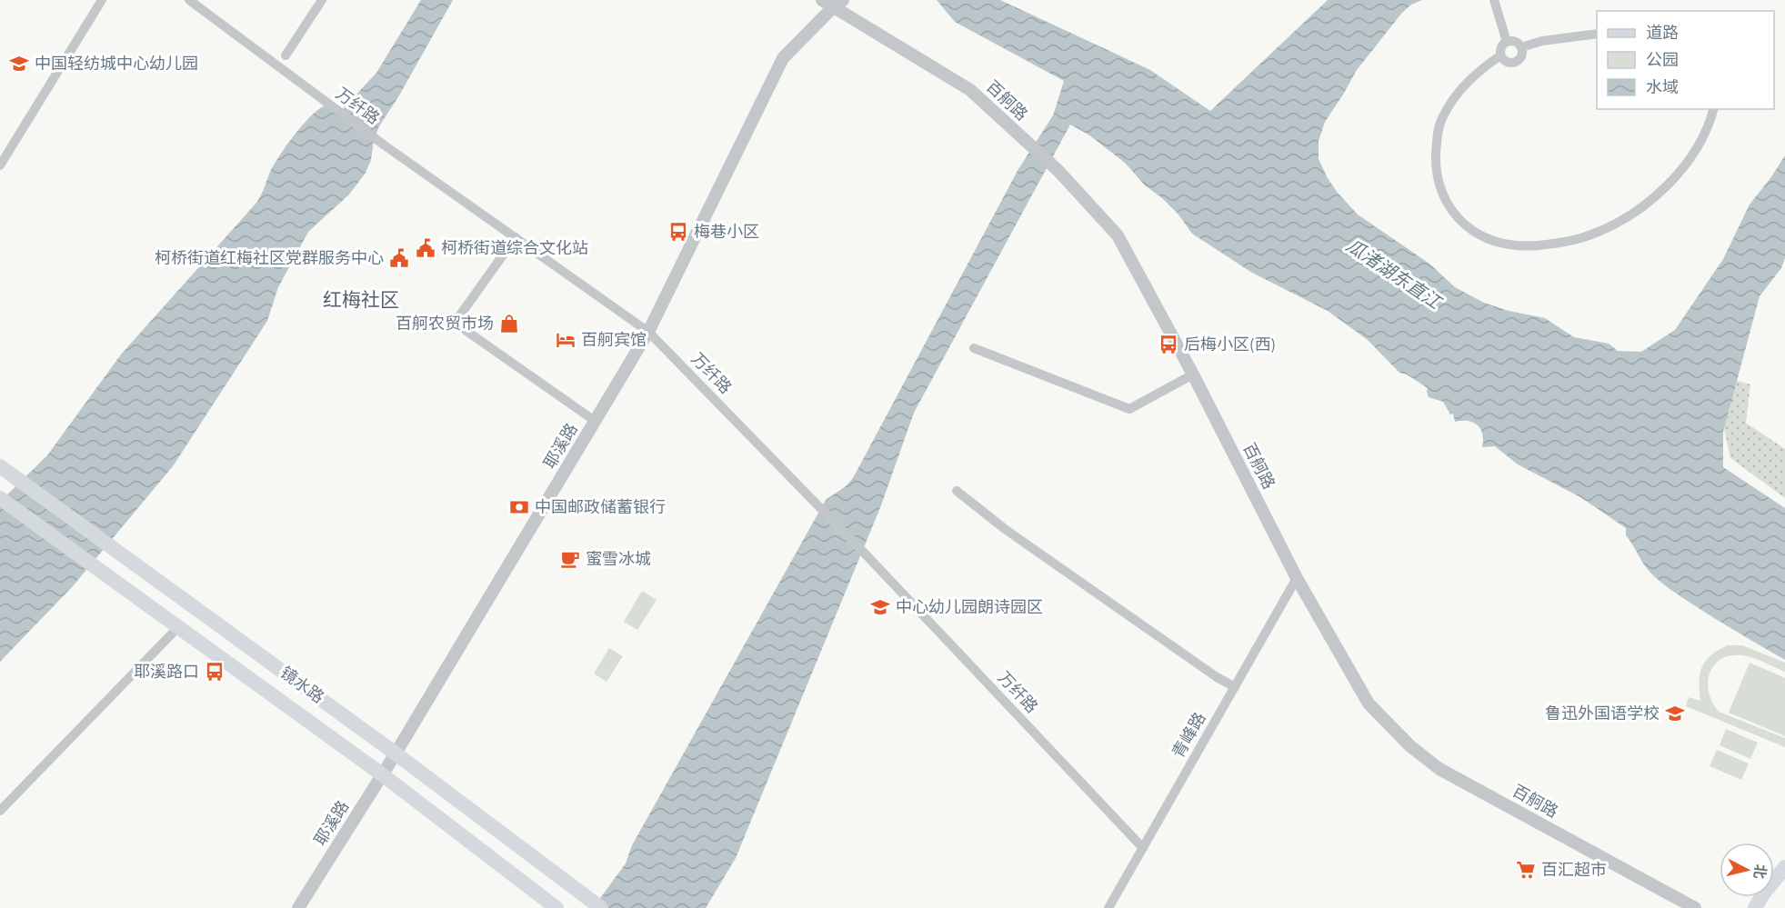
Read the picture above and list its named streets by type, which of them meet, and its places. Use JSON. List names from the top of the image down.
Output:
{
  "streets": {
    "main road": ["镜水路"],
    "street": [
      "百舸路",
      "万纤路",
      "耶溪路",
      "青峰路"
    ]
  },
  "crossings": [
    ["百舸路", "耶溪路"],
    ["百舸路", "青峰路"],
    ["万纤路", "耶溪路"],
    ["万纤路", "青峰路"],
    ["耶溪路", "镜水路"]
  ],
  "districts": ["红梅社区"],
  "water": ["瓜渚湖东直江"],
  "places": {
    "school or university": ["中国轻纺城中心幼儿园", "中心幼儿园朗诗园区", "鲁迅外国语学校"],
    "bus stop": ["梅巷小区", "后梅小区(西)", "耶溪路口"],
    "public building": ["柯桥街道综合文化站", "柯桥街道红梅社区党群服务中心"],
    "shop": ["百舸农贸市场"],
    "hotel": ["百舸宾馆"],
    "bank": ["中国邮政储蓄银行"],
    "cafe": ["蜜雪冰城"],
    "supermarket": ["百汇超市"]
  },
  "legend": ["道路", "公园", "水域"],
  "north": "right"
}
